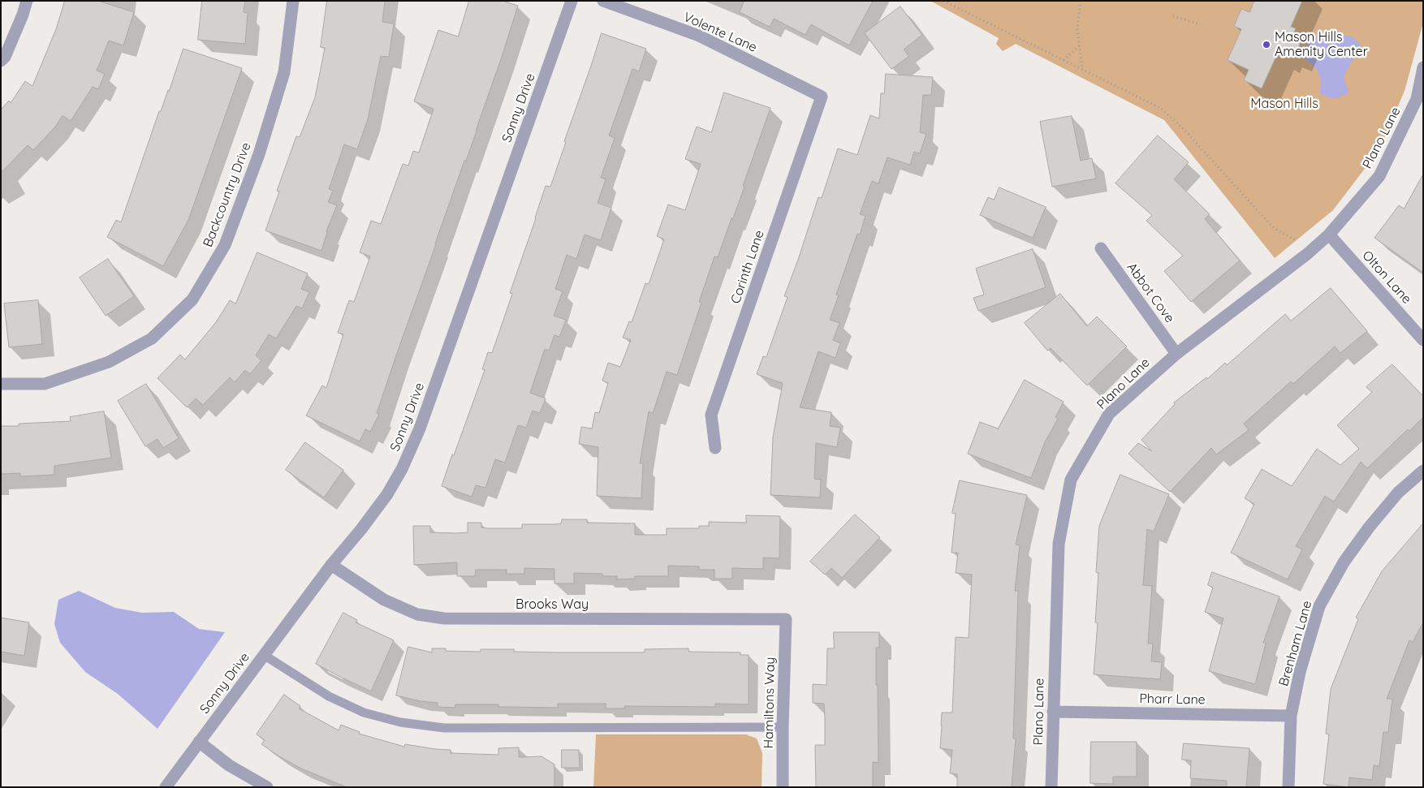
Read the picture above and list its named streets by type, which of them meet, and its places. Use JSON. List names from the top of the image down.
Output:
{
  "streets": {
    "street": [
      "Volente Lane",
      "Sonny Drive",
      "Plano Lane",
      "Backcountry Drive",
      "Corinth Lane",
      "Olton Lane",
      "Abbot Cove",
      "Brooks Way",
      "Brenham Lane",
      "Pharr Lane",
      "Hamiltons Way"
    ]
  },
  "crossings": [
    ["Volente Lane", "Corinth Lane"],
    ["Sonny Drive", "Brooks Way"],
    ["Plano Lane", "Olton Lane"],
    ["Plano Lane", "Abbot Cove"],
    ["Plano Lane", "Pharr Lane"],
    ["Brooks Way", "Hamiltons Way"],
    ["Brenham Lane", "Pharr Lane"]
  ],
  "parks": ["Mason Hills"],
  "places": ["Mason Hills Amenity Center"]
}
